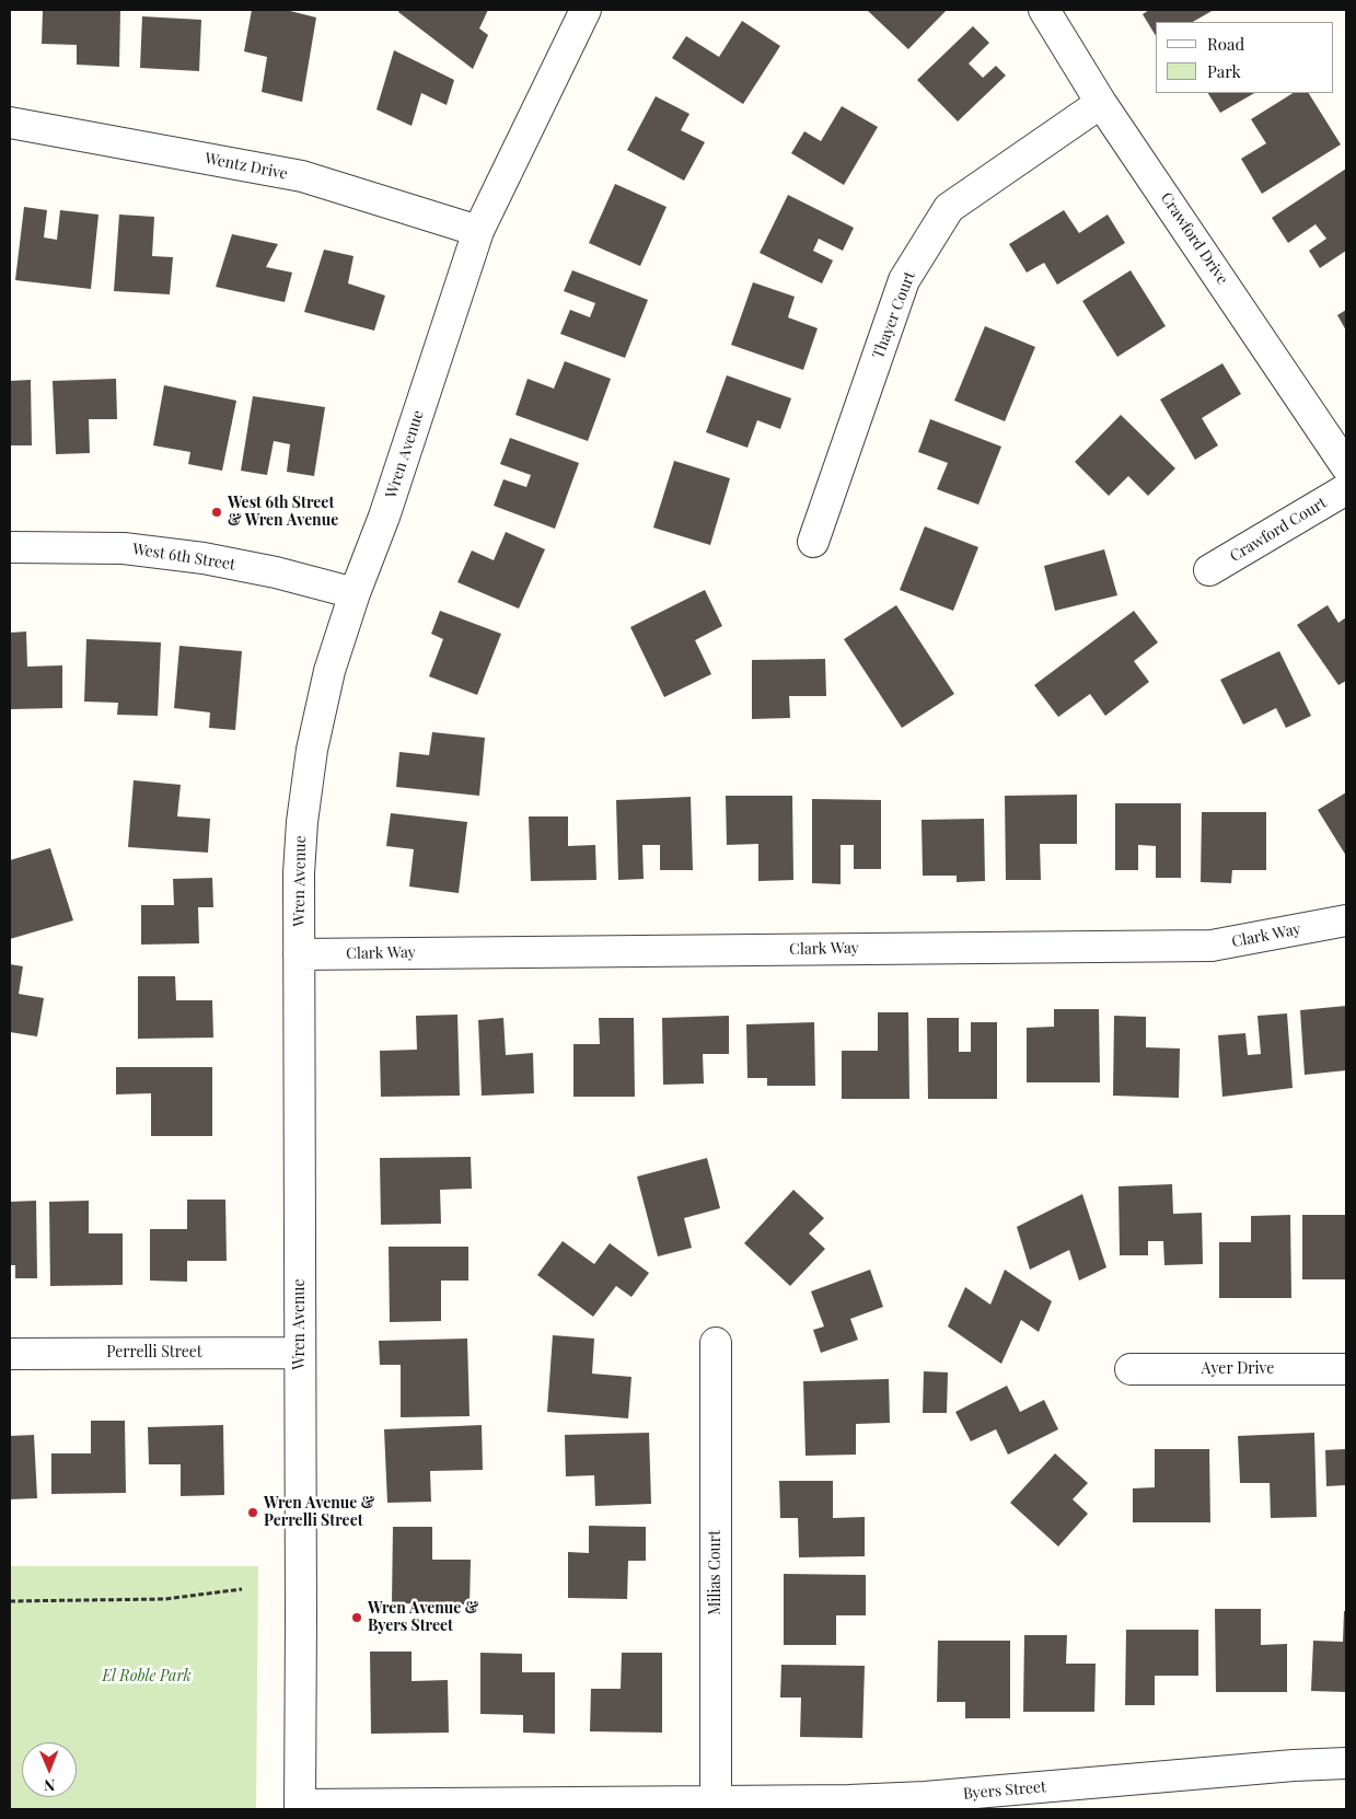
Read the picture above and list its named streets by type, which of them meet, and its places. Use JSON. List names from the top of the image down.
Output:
{
  "streets": {
    "street": [
      "Wentz Drive",
      "Crawford Drive",
      "Thayer Court",
      "Wren Avenue",
      "Crawford Court",
      "West 6th Street",
      "Clark Way",
      "Perrelli Street",
      "Ayer Drive",
      "Milias Court",
      "Byers Street"
    ]
  },
  "crossings": [
    ["Wentz Drive", "Wren Avenue"],
    ["Crawford Drive", "Thayer Court"],
    ["Wren Avenue", "West 6th Street"],
    ["Wren Avenue", "Clark Way"],
    ["Wren Avenue", "Perrelli Street"],
    ["Wren Avenue", "Byers Street"],
    ["Milias Court", "Byers Street"]
  ],
  "parks": ["El Roble Park"],
  "places": ["West 6th Street & Wren Avenue", "Wren Avenue & Perrelli Street", "Wren Avenue & Byers Street"],
  "legend": ["Road", "Park"],
  "north": "bottom"
}
